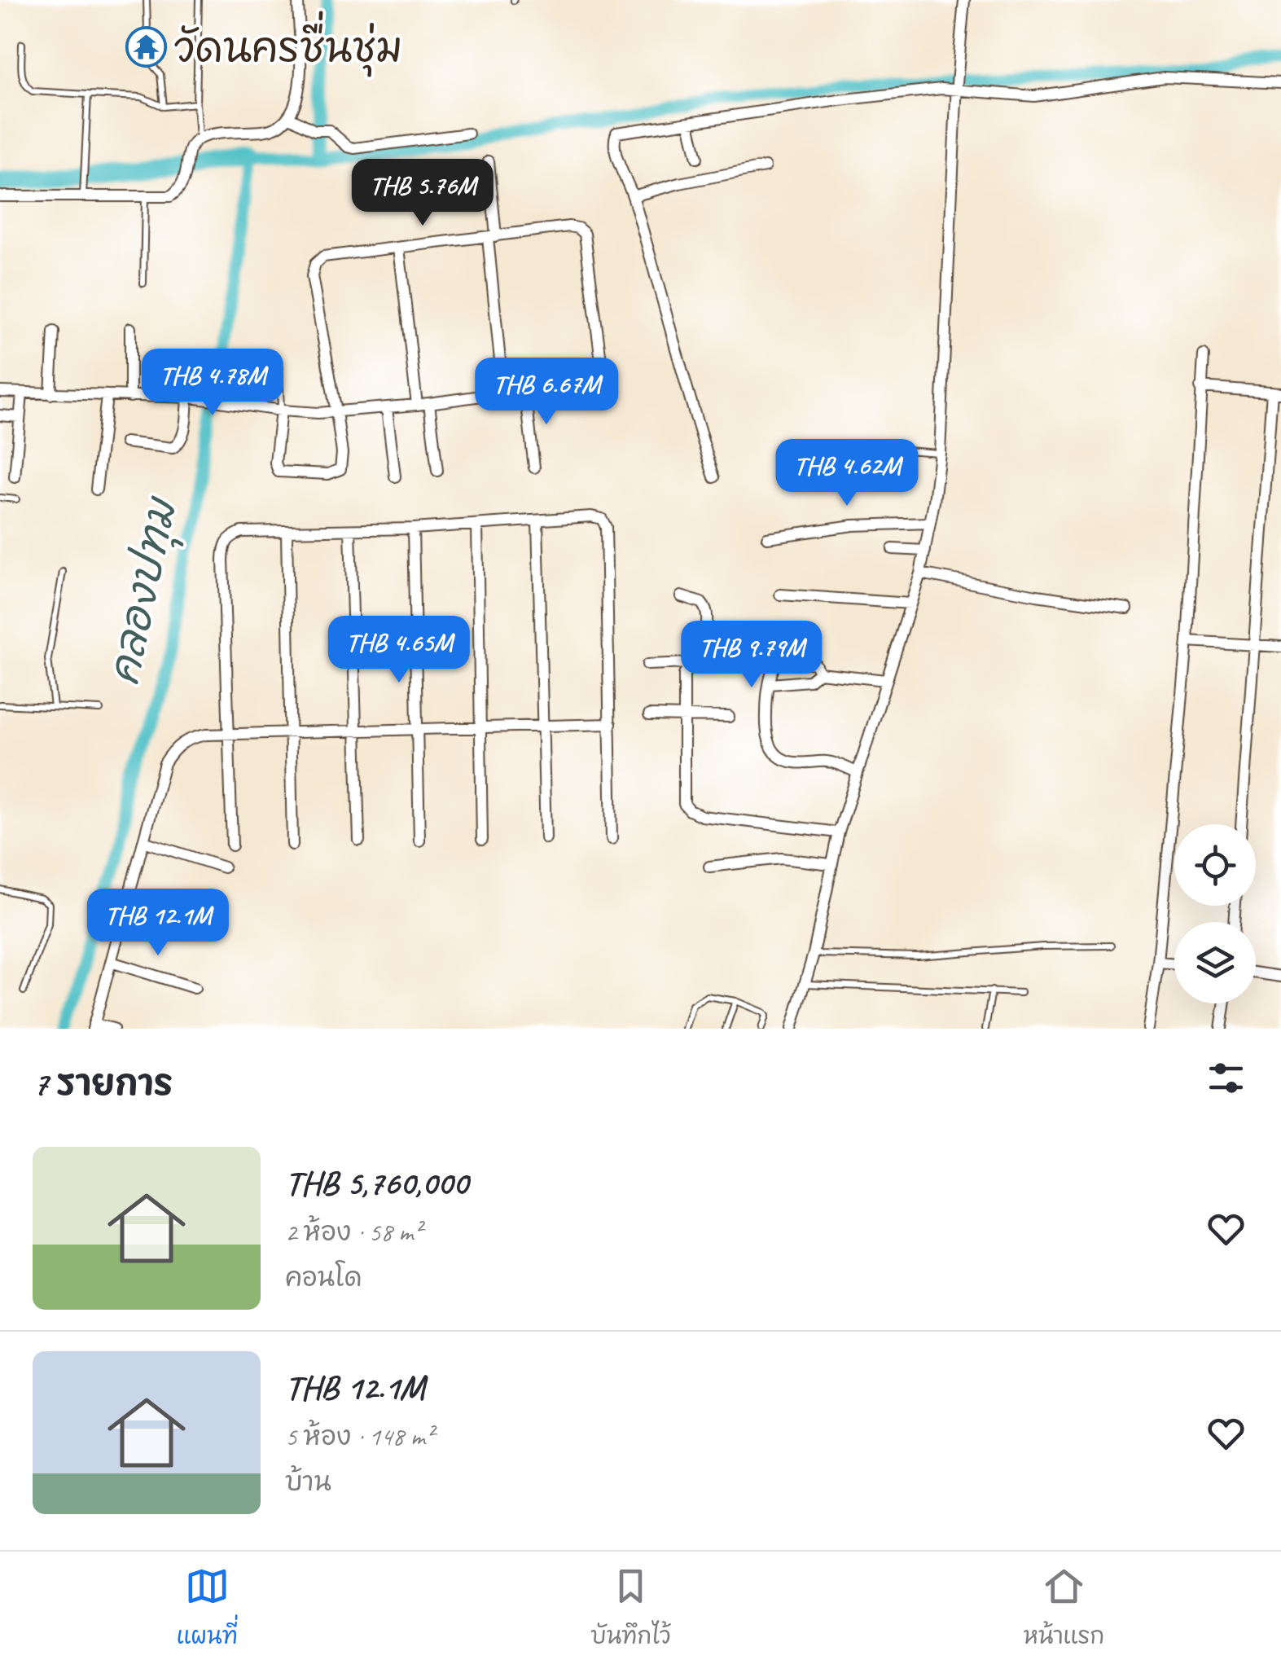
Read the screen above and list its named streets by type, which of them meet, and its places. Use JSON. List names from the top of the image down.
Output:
{
  "water": ["คลองปทุม"],
  "places": {
    "temple": ["วัดนครชื่นชุ่ม"]
  },
  "page": {
    "price": [
      "THB 5.76M",
      "THB 4.78M",
      "THB 6.67M",
      "THB 4.62M",
      "THB 4.65M",
      "THB 9.79M",
      "THB 12.1M"
    ],
    "heading": "7 รายการ",
    "list": [
      {
        "name": "THB 5,760,000",
        "note": "2 ห้อง · 58 m² · คอนโด"
      },
      {
        "name": "THB 12.1M",
        "note": "5 ห้อง · 148 m² · บ้าน"
      }
    ],
    "tabs": ["แผนที่", "บันทึกไว้", "หน้าแรก"]
  }
}
